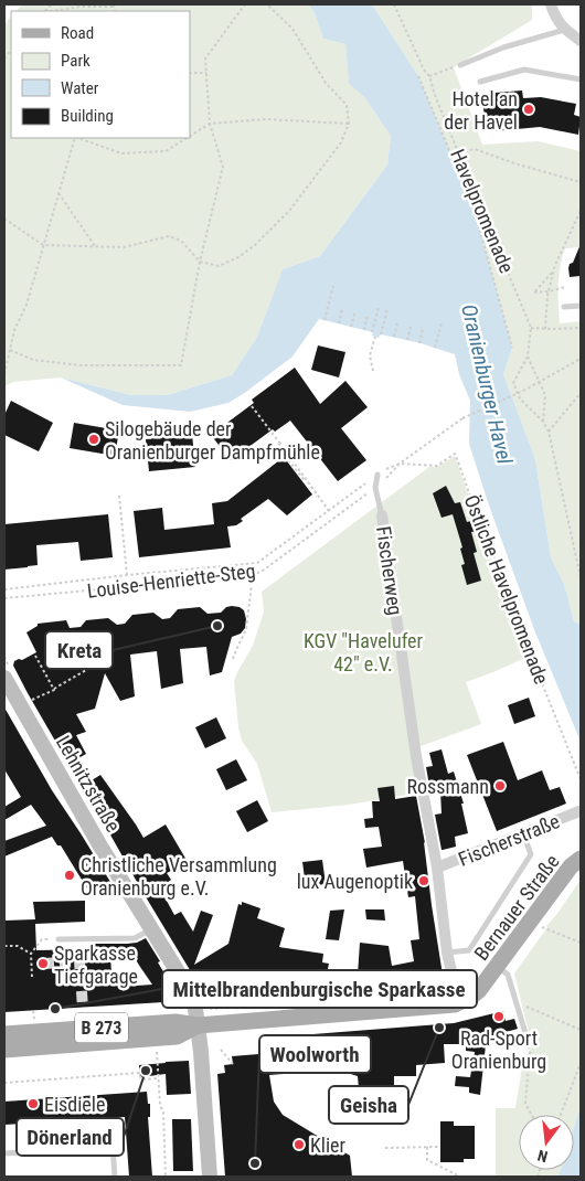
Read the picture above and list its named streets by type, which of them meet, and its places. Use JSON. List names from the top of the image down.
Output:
{
  "streets": {
    "main road": ["Lehnitzstraße", "Bernauer Straße", "B 273"],
    "street": ["Fischerweg", "Fischerstraße"],
    "path": ["Havelpromenade", "Louise-Henriette-Steg", "Östliche Havelpromenade"]
  },
  "crossings": [
    ["Fischerweg", "Fischerstraße"],
    ["Louise-Henriette-Steg", "Östliche Havelpromenade"],
    ["Lehnitzstraße", "Bernauer Straße"],
    ["Fischerstraße", "Bernauer Straße"]
  ],
  "water": ["Oranienburger Havel"],
  "parks": ["KGV \"Havelufer 42\" e.V."],
  "places": [
    "Hotel an der Havel",
    "Silogebäude der Oranienburger Dampfmühle",
    "Kreta",
    "Rossmann",
    "Christliche Versammlung Oranienburg e.V.",
    "lux Augenoptik",
    "Sparkasse Tiefgarage",
    "Mittelbrandenburgische Sparkasse",
    "Rad-Sport Oranienburg",
    "Geisha",
    "Dönerland",
    "Eisdiele",
    "Klier",
    "Woolworth"
  ],
  "legend": [
    "Road",
    "Park",
    "Water",
    "Building"
  ],
  "north": "bottom"
}
